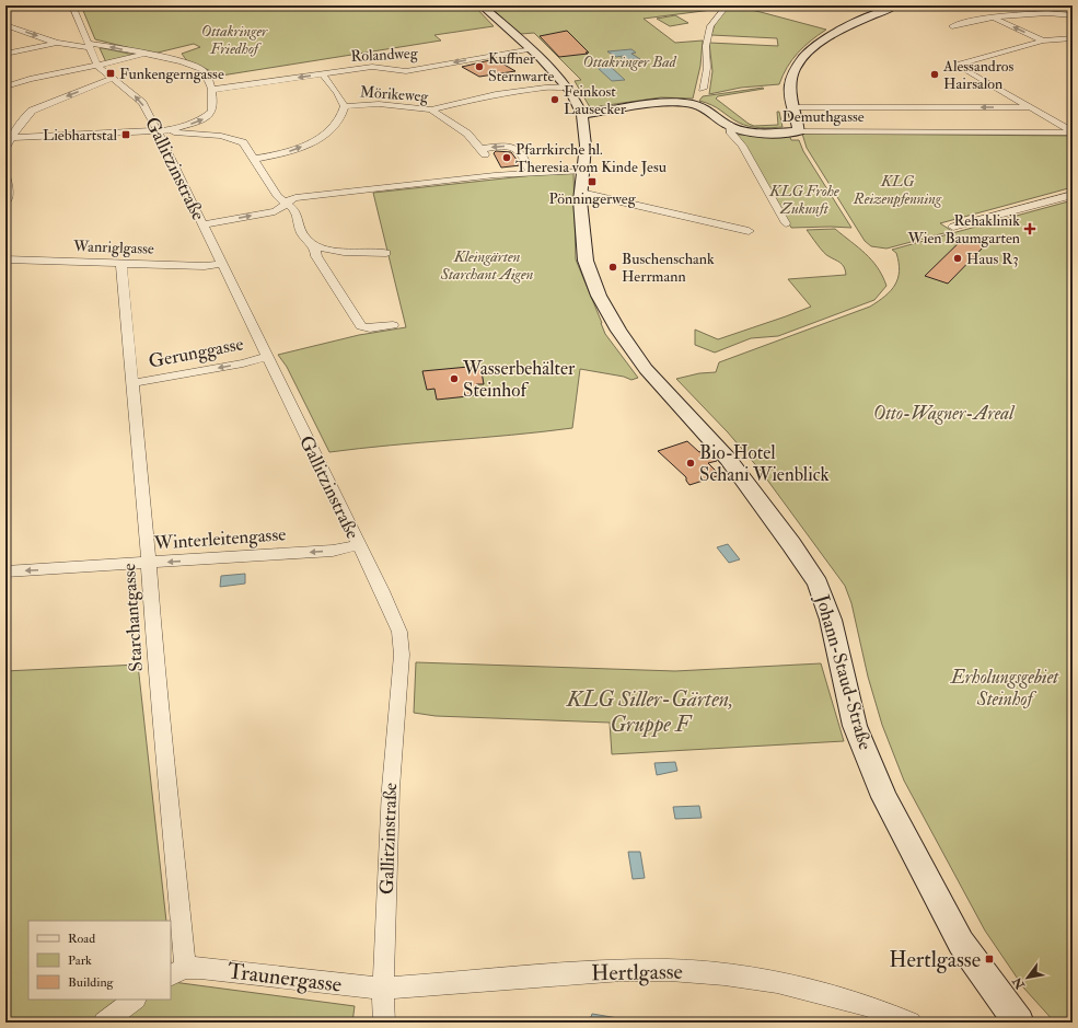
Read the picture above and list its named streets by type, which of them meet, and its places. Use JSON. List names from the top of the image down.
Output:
{
  "streets": {
    "street": [
      "Rolandweg",
      "Mörikeweg",
      "Demuthgasse",
      "Gallitzinstraße",
      "Wanriglgasse",
      "Gerunggasse",
      "Winterleitengasse",
      "Starchantgasse",
      "Johann-Staud-Straße",
      "Hertlgasse",
      "Traunergasse"
    ]
  },
  "crossings": [
    ["Rolandweg", "Johann-Staud-Straße"],
    ["Demuthgasse", "Johann-Staud-Straße"],
    ["Gallitzinstraße", "Wanriglgasse"],
    ["Gallitzinstraße", "Gerunggasse"],
    ["Gallitzinstraße", "Winterleitengasse"],
    ["Gallitzinstraße", "Hertlgasse"],
    ["Gallitzinstraße", "Traunergasse"],
    ["Wanriglgasse", "Starchantgasse"],
    ["Gerunggasse", "Starchantgasse"],
    ["Winterleitengasse", "Starchantgasse"],
    ["Starchantgasse", "Traunergasse"],
    ["Hertlgasse", "Traunergasse"]
  ],
  "one_way": ["Gerunggasse", "Winterleitengasse"],
  "parks": [
    "Ottakringer Friedhof",
    "Ottakringer Bad",
    "KLG Reizenpfenning",
    "KLG Frohe Zukunft",
    "Kleingärten Starchant Aigen",
    "Otto-Wagner-Areal",
    "Erholungsgebiet Steinhof",
    "KLG Siller-Gärten, Gruppe F"
  ],
  "places": {
    "other": [
      "Kuffner Sternwarte",
      "Alessandros Hairsalon",
      "Feinkost Lausecker",
      "Pfarrkirche hl. Theresia vom Kinde Jesu",
      "Haus R3",
      "Buschenschank Herrmann",
      "Wasserbehälter Steinhof",
      "Bio-Hotel Schani Wienblick"
    ],
    "transit": [
      "Funkengerngasse",
      "Liebhartstal",
      "Pönningerweg",
      "Hertlgasse"
    ],
    "health": ["Rehaklinik Wien Baumgarten"]
  },
  "legend": ["Road", "Park", "Building"],
  "north": "bottom left"
}
